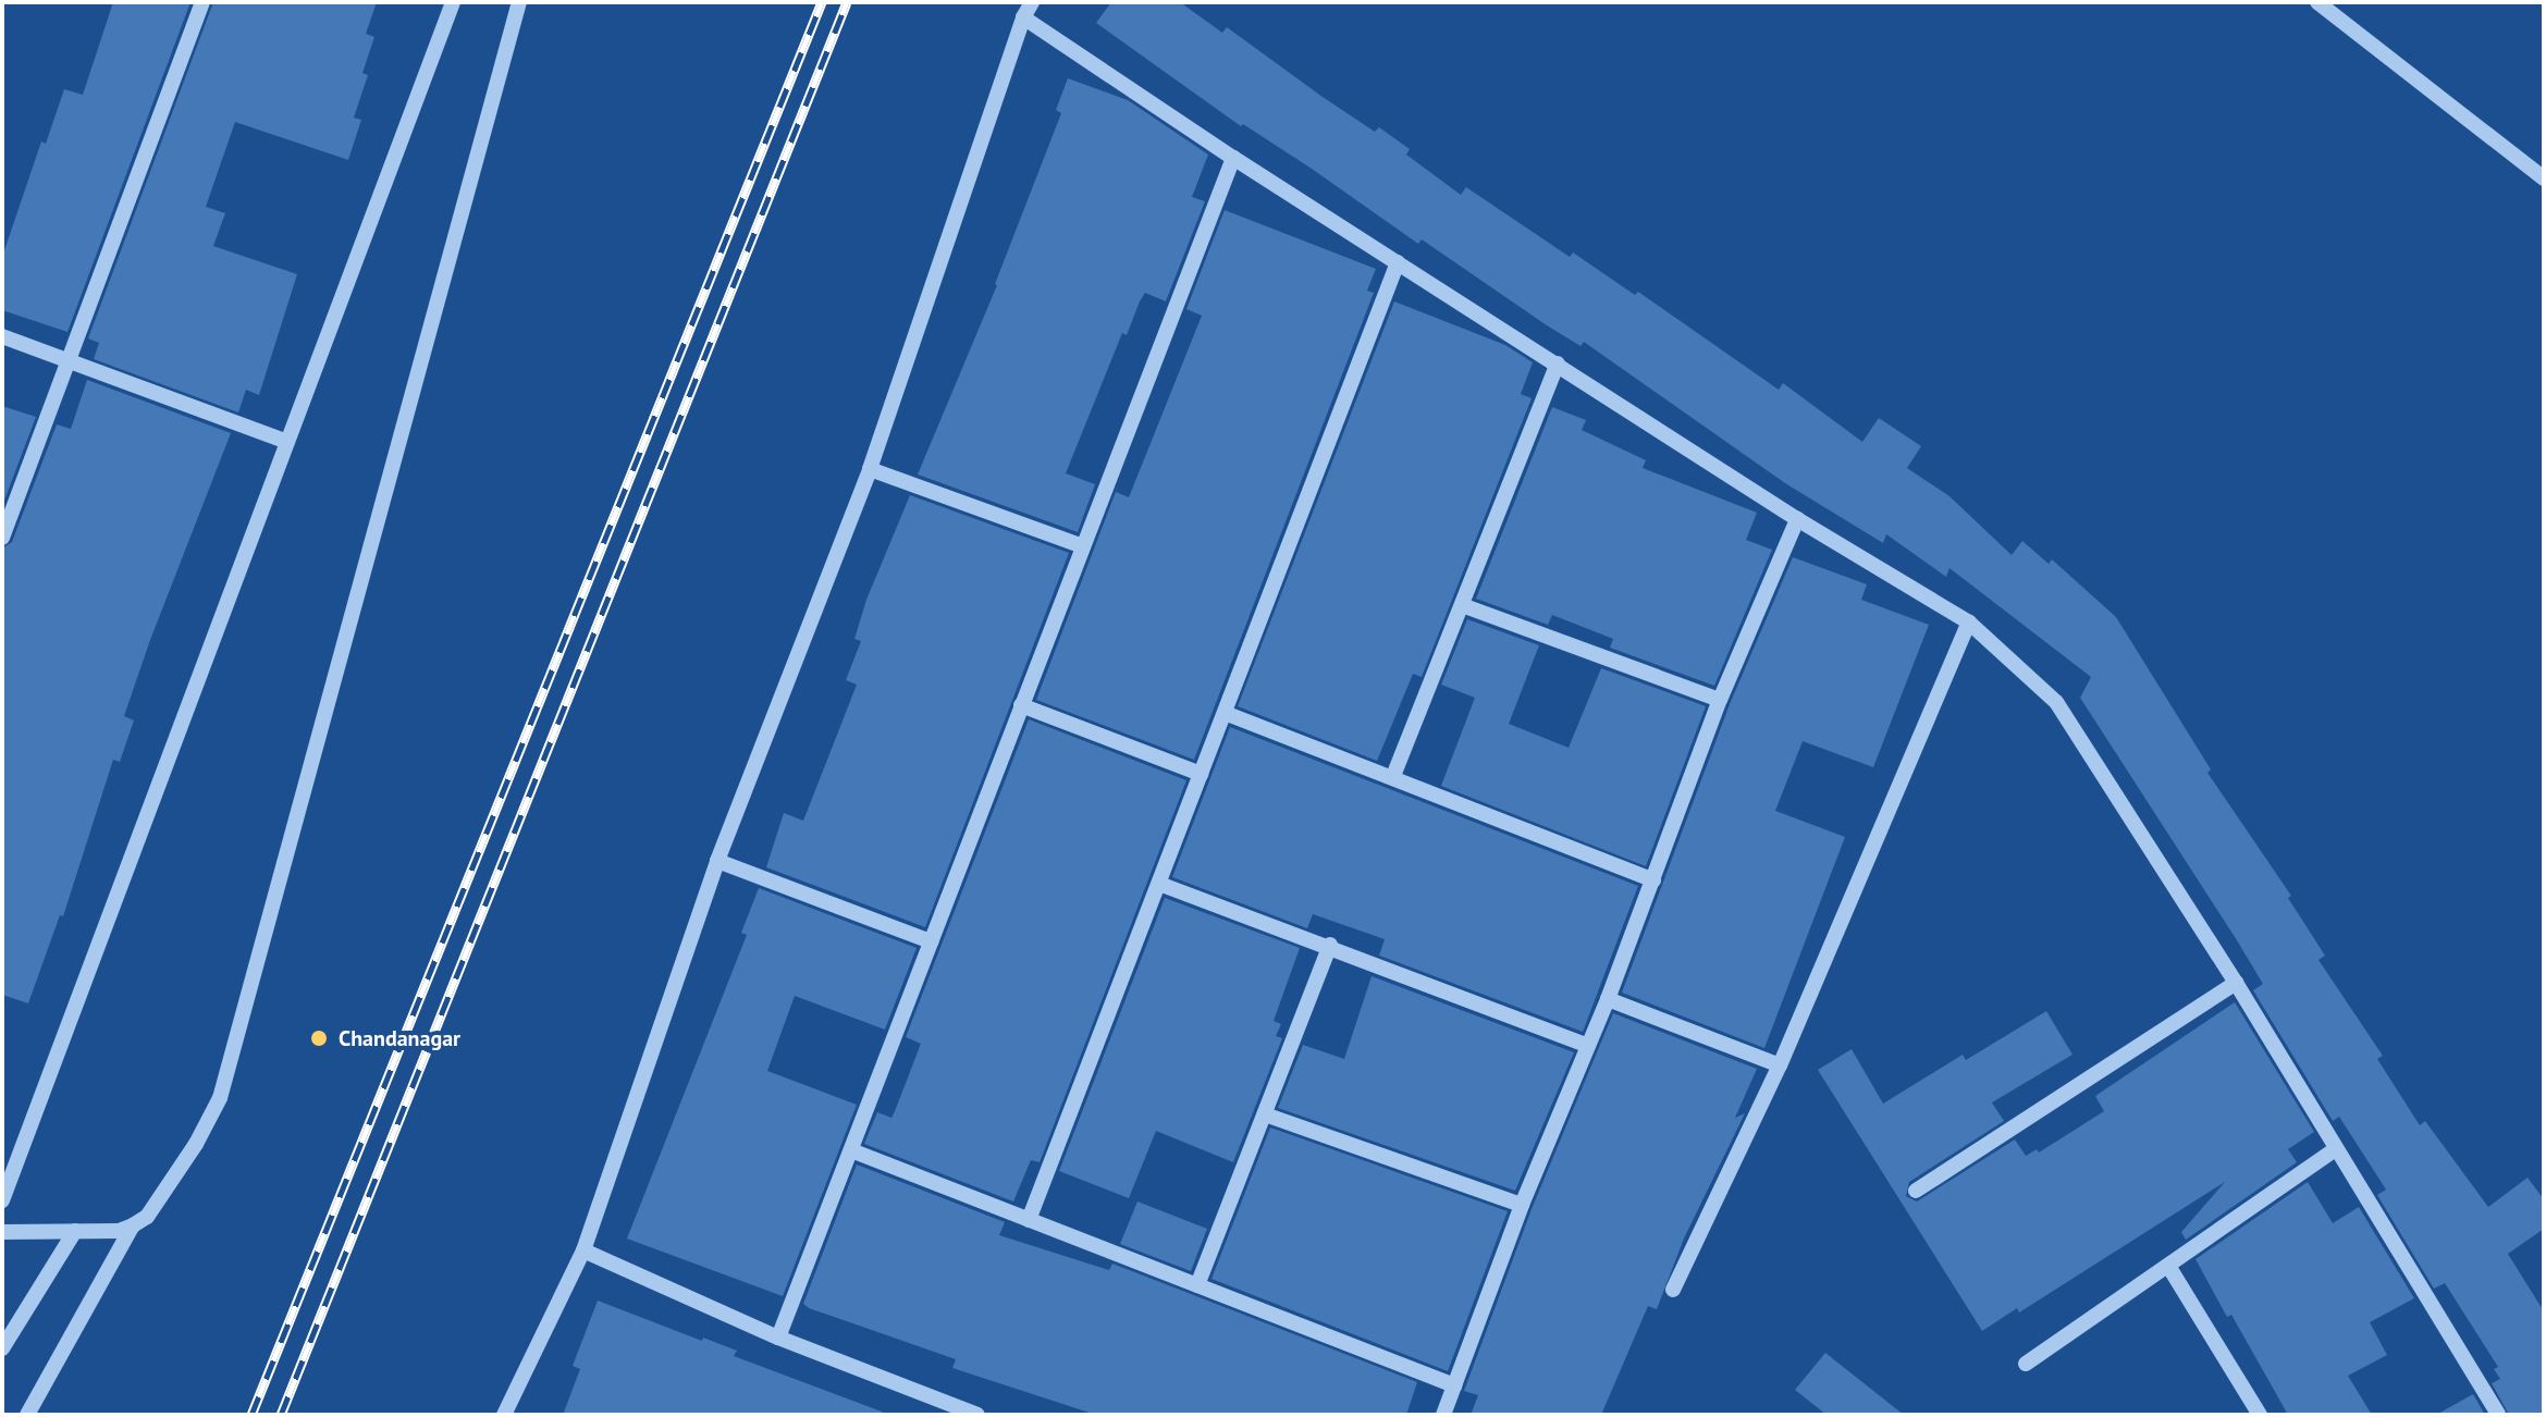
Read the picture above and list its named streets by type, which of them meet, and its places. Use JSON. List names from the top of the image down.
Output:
{
  "places": ["Chandanagar"]
}
